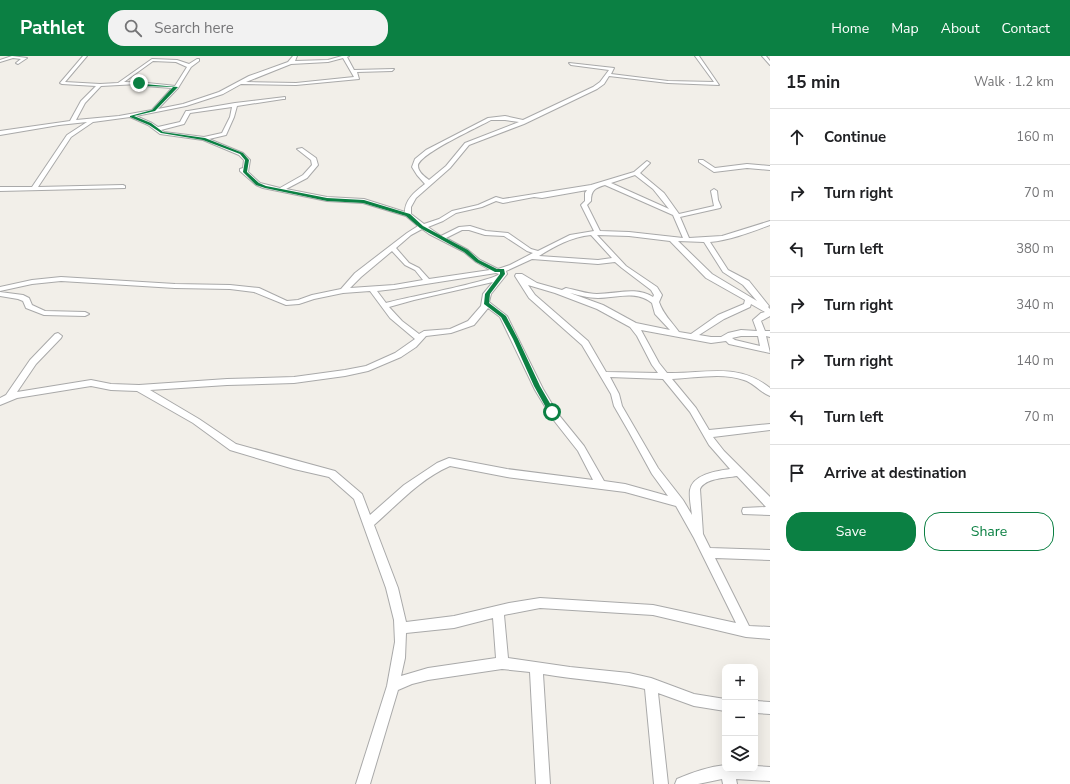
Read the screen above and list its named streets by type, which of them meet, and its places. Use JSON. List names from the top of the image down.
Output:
{
  "page": {
    "header": "Pathlet",
    "search": "Search here",
    "nav": [
      "Home",
      "Map",
      "About",
      "Contact"
    ],
    "heading": ["15 min", "Walk · 1.2 km"],
    "list": [
      ["Continue", "160 m"],
      ["Turn right", "70 m"],
      ["Turn left", "380 m"],
      ["Turn right", "340 m"],
      ["Turn right", "140 m"],
      ["Turn left", "70 m"],
      "Arrive at destination"
    ],
    "buttons": ["Save", "Share"],
    "map_buttons": ["+", "−"]
  }
}
